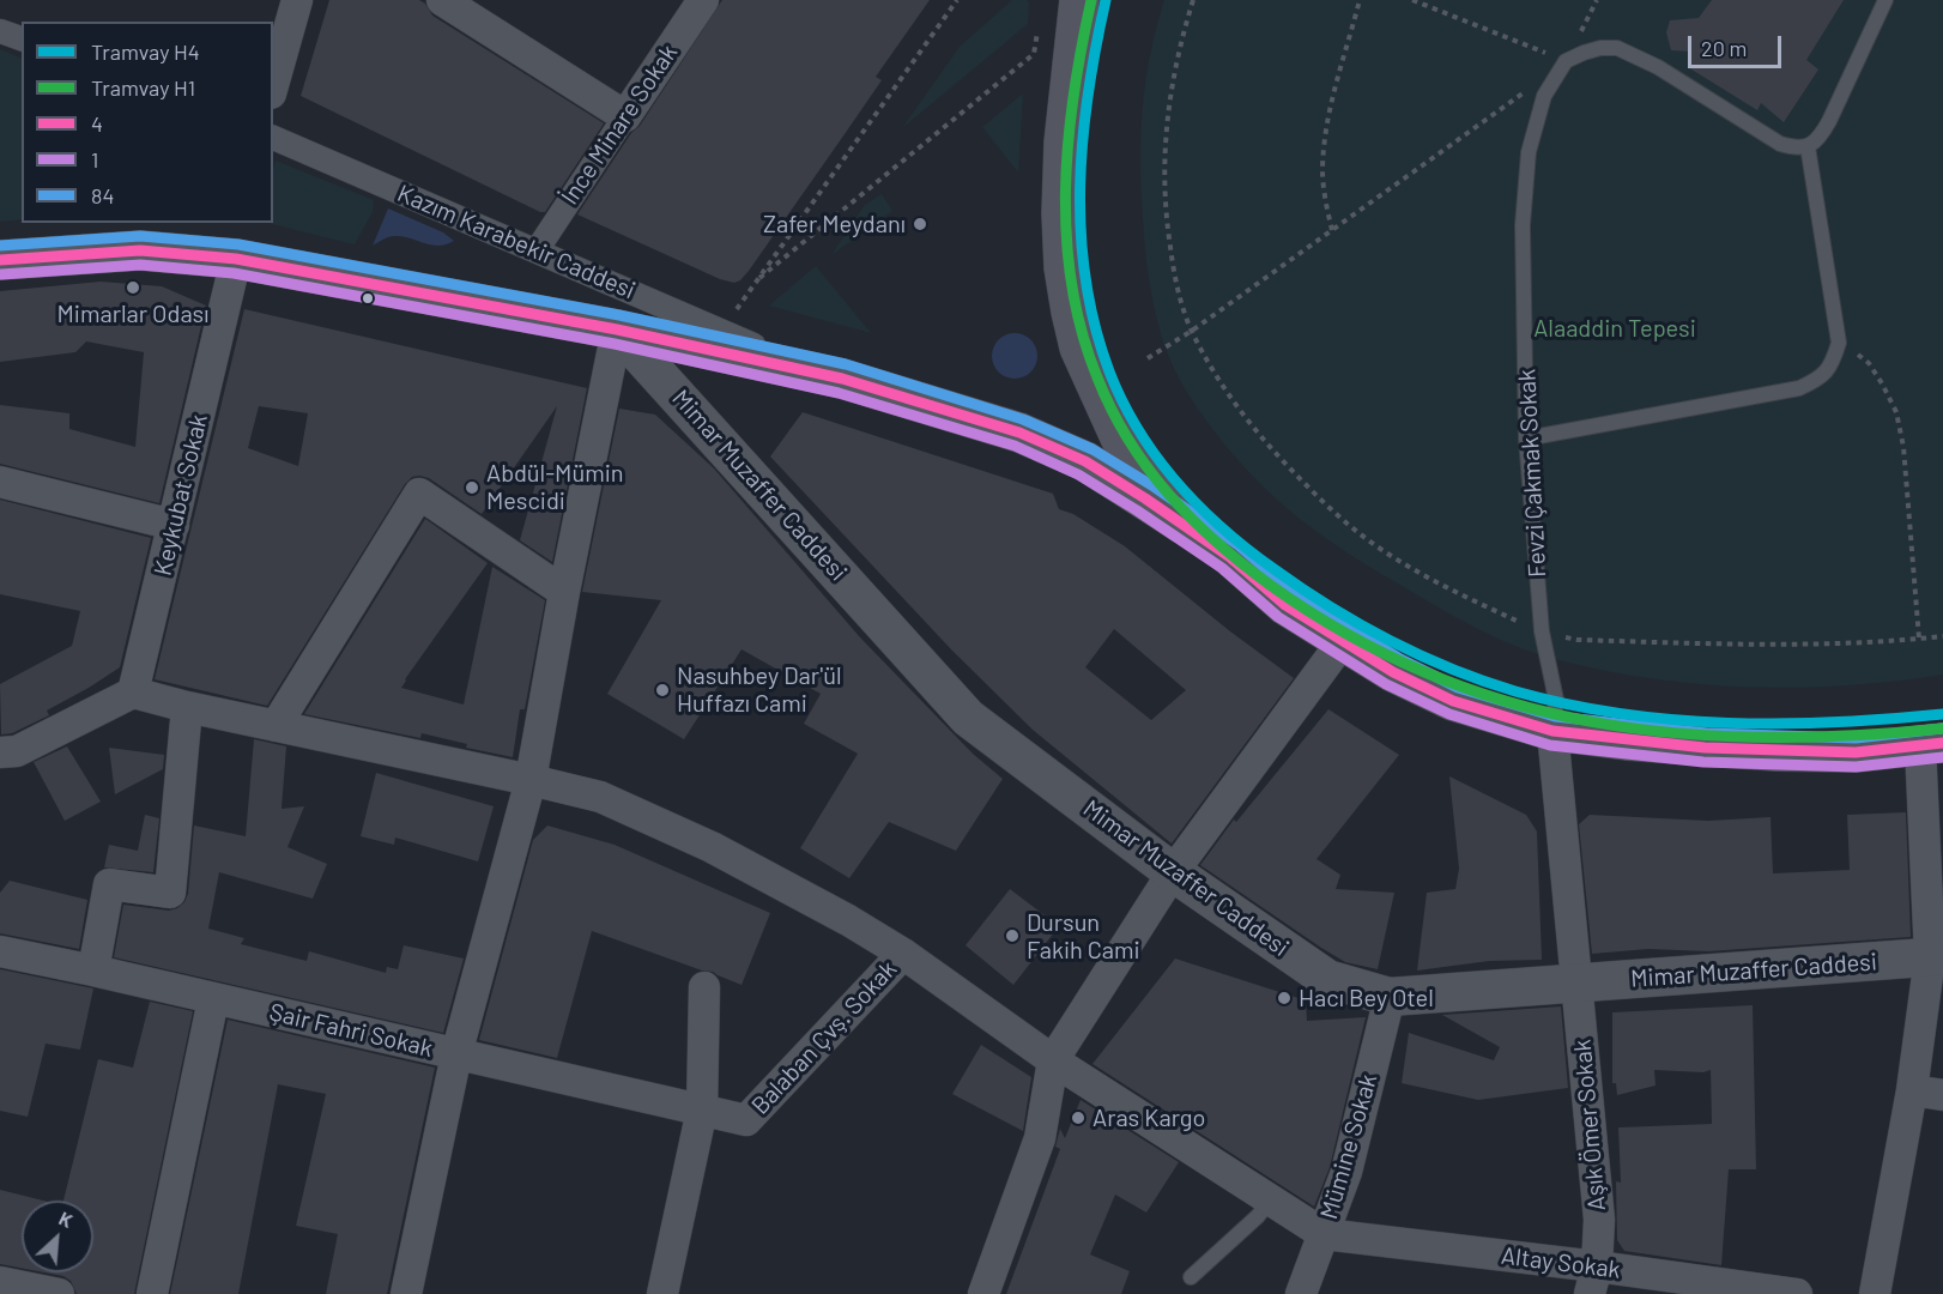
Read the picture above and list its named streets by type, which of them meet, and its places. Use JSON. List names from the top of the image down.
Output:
{
  "streets": {
    "street": [
      "İnce Minare Sokak",
      "Kazım Karabekir Caddesi",
      "Fevzi Çakmak Sokak",
      "Mimar Muzaffer Caddesi",
      "Keykubat Sokak",
      "Şair Fahri Sokak",
      "Balaban Çvş. Sokak",
      "Aşık Ömer Sokak",
      "Mümine Sokak",
      "Altay Sokak"
    ]
  },
  "crossings": [
    ["İnce Minare Sokak", "Kazım Karabekir Caddesi"],
    ["Fevzi Çakmak Sokak", "Mimar Muzaffer Caddesi"],
    ["Fevzi Çakmak Sokak", "Aşık Ömer Sokak"],
    ["Mimar Muzaffer Caddesi", "Aşık Ömer Sokak"],
    ["Mimar Muzaffer Caddesi", "Mümine Sokak"],
    ["Şair Fahri Sokak", "Balaban Çvş. Sokak"],
    ["Aşık Ömer Sokak", "Altay Sokak"],
    ["Mümine Sokak", "Altay Sokak"]
  ],
  "parks": ["Alaaddin Tepesi"],
  "places": [
    "Zafer Meydanı",
    "Mimarlar Odası",
    "Abdül-Mümin Mescidi",
    "Nasuhbey Dar'ül Huffazı Cami",
    "Dursun Fakih Cami",
    "Hacı Bey Otel",
    "Aras Kargo"
  ],
  "lines": [
    "tram line H4",
    "tram line H1",
    "transit line 84",
    "transit line 4",
    "transit line 1"
  ],
  "legend": [
    "Tramvay H4",
    "Tramvay H1",
    "4",
    "1",
    "84"
  ],
  "scale_bar": "20 m",
  "north": "top right"
}
